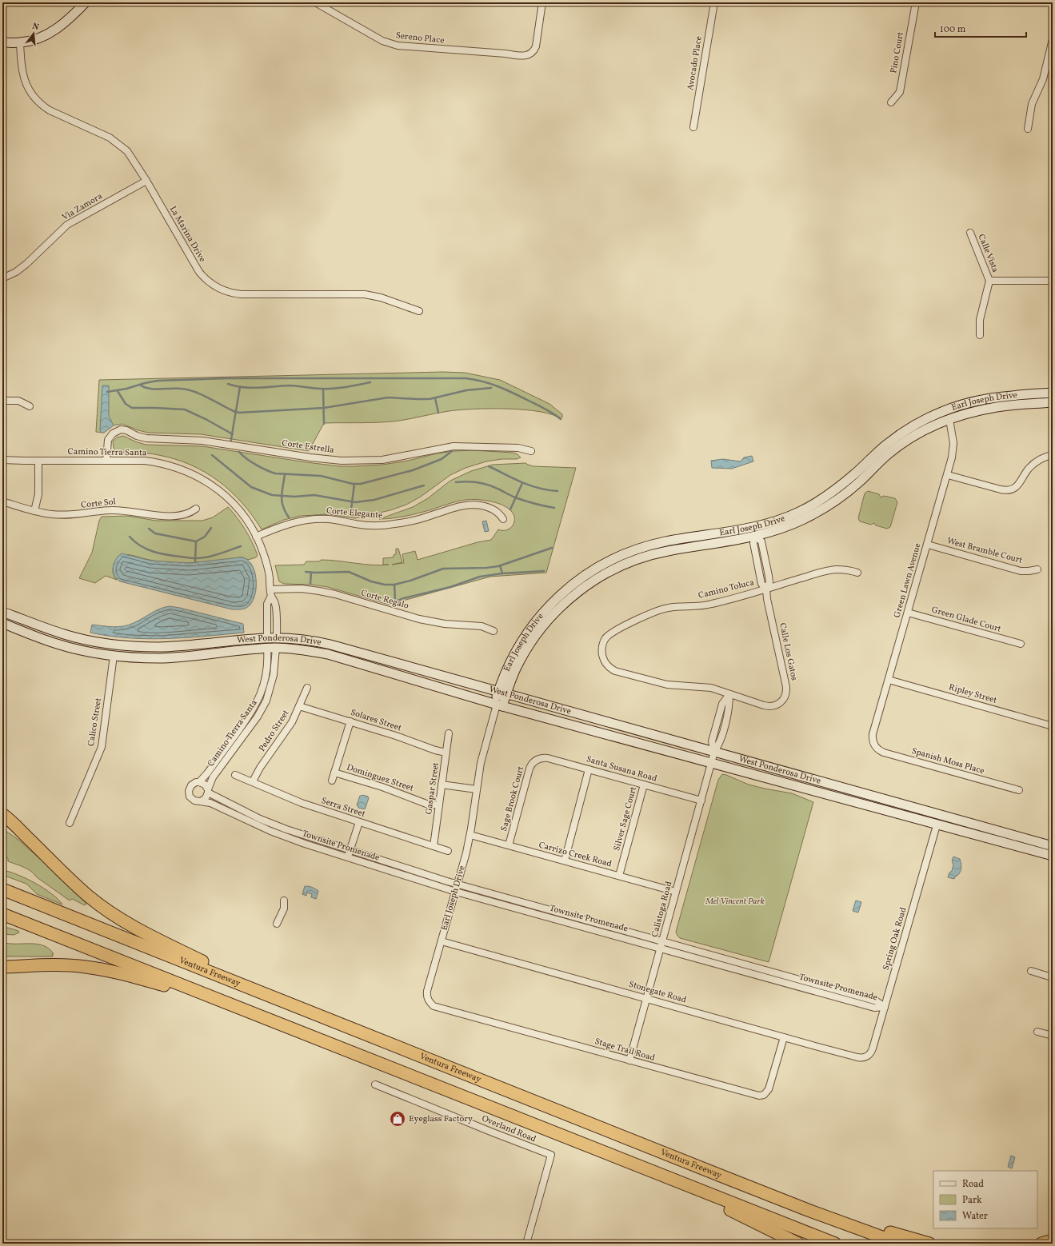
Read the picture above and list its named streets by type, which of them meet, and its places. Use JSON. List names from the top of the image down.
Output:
{
  "streets": {
    "highway": ["Ventura Freeway"],
    "main road": ["Earl Joseph Drive", "West Ponderosa Drive"],
    "street": [
      "Sereno Place",
      "Pino Court",
      "Avocado Place",
      "Via Zamora",
      "La Marina Drive",
      "Calle Vista",
      "Corte Estrella",
      "Camino Tierra Santa",
      "Corte Sol",
      "Corte Elegante",
      "West Bramble Court",
      "Green Lawn Avenue",
      "Camino Toluca",
      "Corte Regalo",
      "Green Glade Court",
      "Calle Los Gatos",
      "Ripley Street",
      "Solares Street",
      "Calico Street",
      "Pedro Street",
      "Spanish Moss Place",
      "Santa Susana Road",
      "Dominguez Street",
      "Gaspar Street",
      "Sage Brook Court",
      "Serra Street",
      "Silver Sage Court",
      "Townsite Promenade",
      "Carrizo Creek Road",
      "Calistoga Road",
      "Spring Oak Road",
      "Stonegate Road",
      "Stage Trail Road",
      "Overland Road"
    ]
  },
  "crossings": [
    ["Via Zamora", "La Marina Drive"],
    ["Earl Joseph Drive", "Green Lawn Avenue"],
    ["Earl Joseph Drive", "West Ponderosa Drive"],
    ["Earl Joseph Drive", "Calle Los Gatos"],
    ["Earl Joseph Drive", "Townsite Promenade"],
    ["Earl Joseph Drive", "Carrizo Creek Road"],
    ["Earl Joseph Drive", "Stonegate Road"],
    ["Earl Joseph Drive", "Stage Trail Road"],
    ["Corte Estrella", "Camino Tierra Santa"],
    ["Camino Tierra Santa", "Corte Elegante"],
    ["Camino Tierra Santa", "Corte Regalo"],
    ["Camino Tierra Santa", "West Ponderosa Drive"],
    ["Camino Tierra Santa", "Townsite Promenade"],
    ["West Bramble Court", "Green Lawn Avenue"],
    ["Green Lawn Avenue", "Green Glade Court"],
    ["Green Lawn Avenue", "Ripley Street"],
    ["Green Lawn Avenue", "Spanish Moss Place"],
    ["Camino Toluca", "Calle Los Gatos"],
    ["West Ponderosa Drive", "Calico Street"],
    ["West Ponderosa Drive", "Calistoga Road"],
    ["West Ponderosa Drive", "Spring Oak Road"],
    ["Solares Street", "Pedro Street"],
    ["Solares Street", "Gaspar Street"],
    ["Pedro Street", "Serra Street"],
    ["Santa Susana Road", "Sage Brook Court"],
    ["Santa Susana Road", "Silver Sage Court"],
    ["Santa Susana Road", "Calistoga Road"],
    ["Dominguez Street", "Gaspar Street"],
    ["Gaspar Street", "Serra Street"],
    ["Sage Brook Court", "Carrizo Creek Road"],
    ["Silver Sage Court", "Carrizo Creek Road"],
    ["Townsite Promenade", "Calistoga Road"],
    ["Townsite Promenade", "Spring Oak Road"],
    ["Carrizo Creek Road", "Calistoga Road"],
    ["Calistoga Road", "Stonegate Road"],
    ["Calistoga Road", "Stage Trail Road"],
    ["Spring Oak Road", "Stonegate Road"],
    ["Stonegate Road", "Stage Trail Road"]
  ],
  "parks": ["Mel Vincent Park"],
  "places": {
    "shop": ["Eyeglass Factory"]
  },
  "legend": ["Road", "Park", "Water"],
  "scale_bar": "100 m",
  "north": "top"
}
